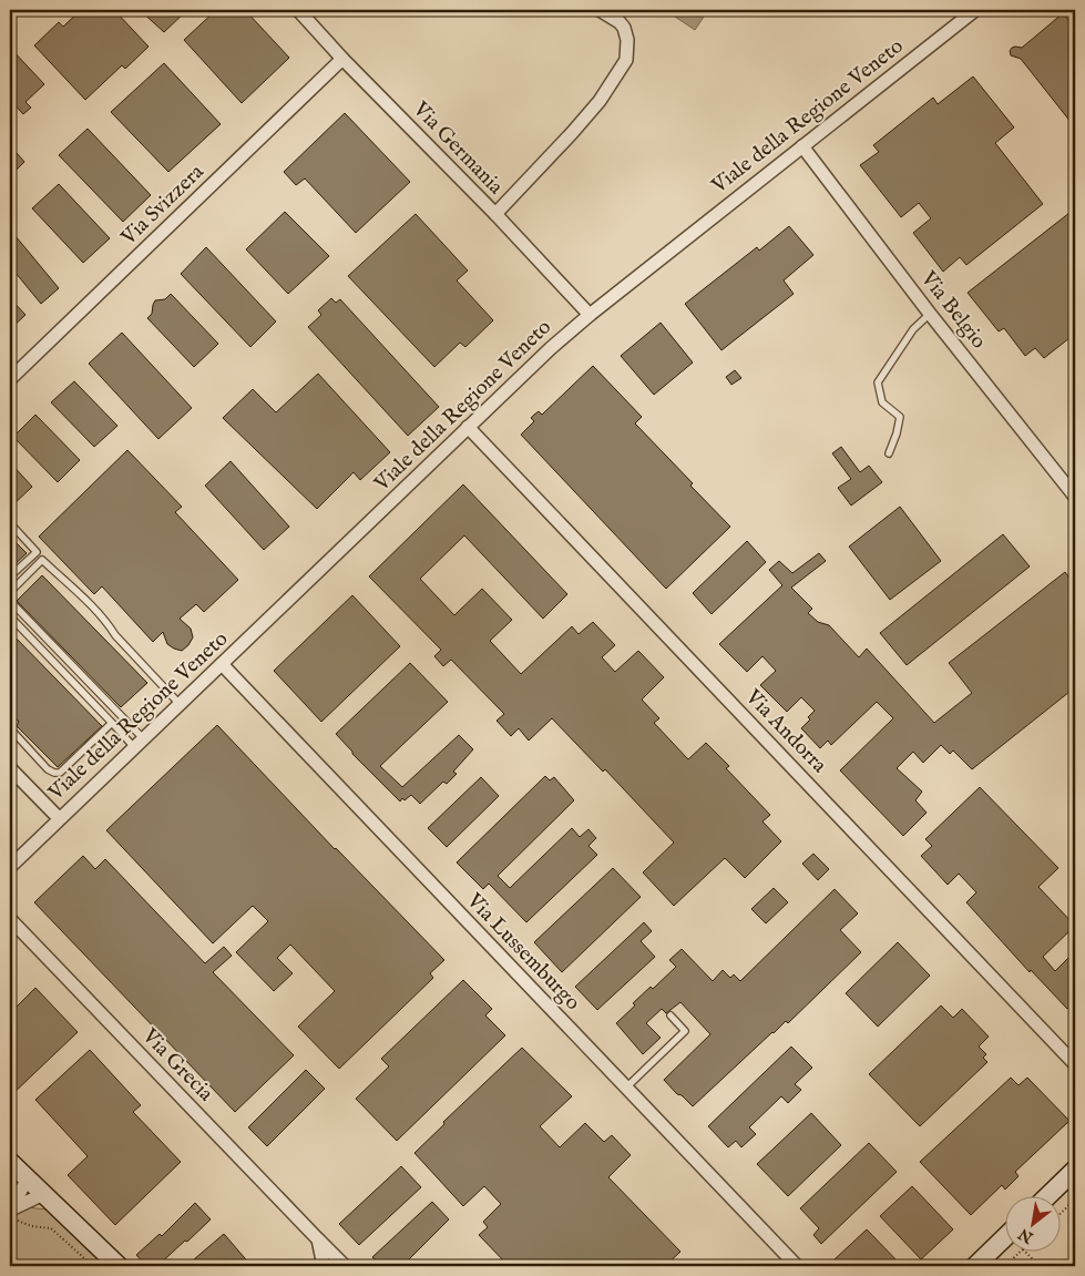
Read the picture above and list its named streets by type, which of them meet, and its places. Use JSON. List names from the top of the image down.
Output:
{
  "streets": {
    "street": [
      "Viale della Regione Veneto",
      "Via Germania",
      "Via Svizzera",
      "Via Belgio",
      "Via Andorra",
      "Via Lussemburgo",
      "Via Grecia"
    ]
  },
  "crossings": [
    ["Viale della Regione Veneto", "Via Germania"],
    ["Viale della Regione Veneto", "Via Belgio"],
    ["Viale della Regione Veneto", "Via Andorra"],
    ["Viale della Regione Veneto", "Via Lussemburgo"],
    ["Via Germania", "Via Svizzera"]
  ],
  "north": "bottom left"
}
